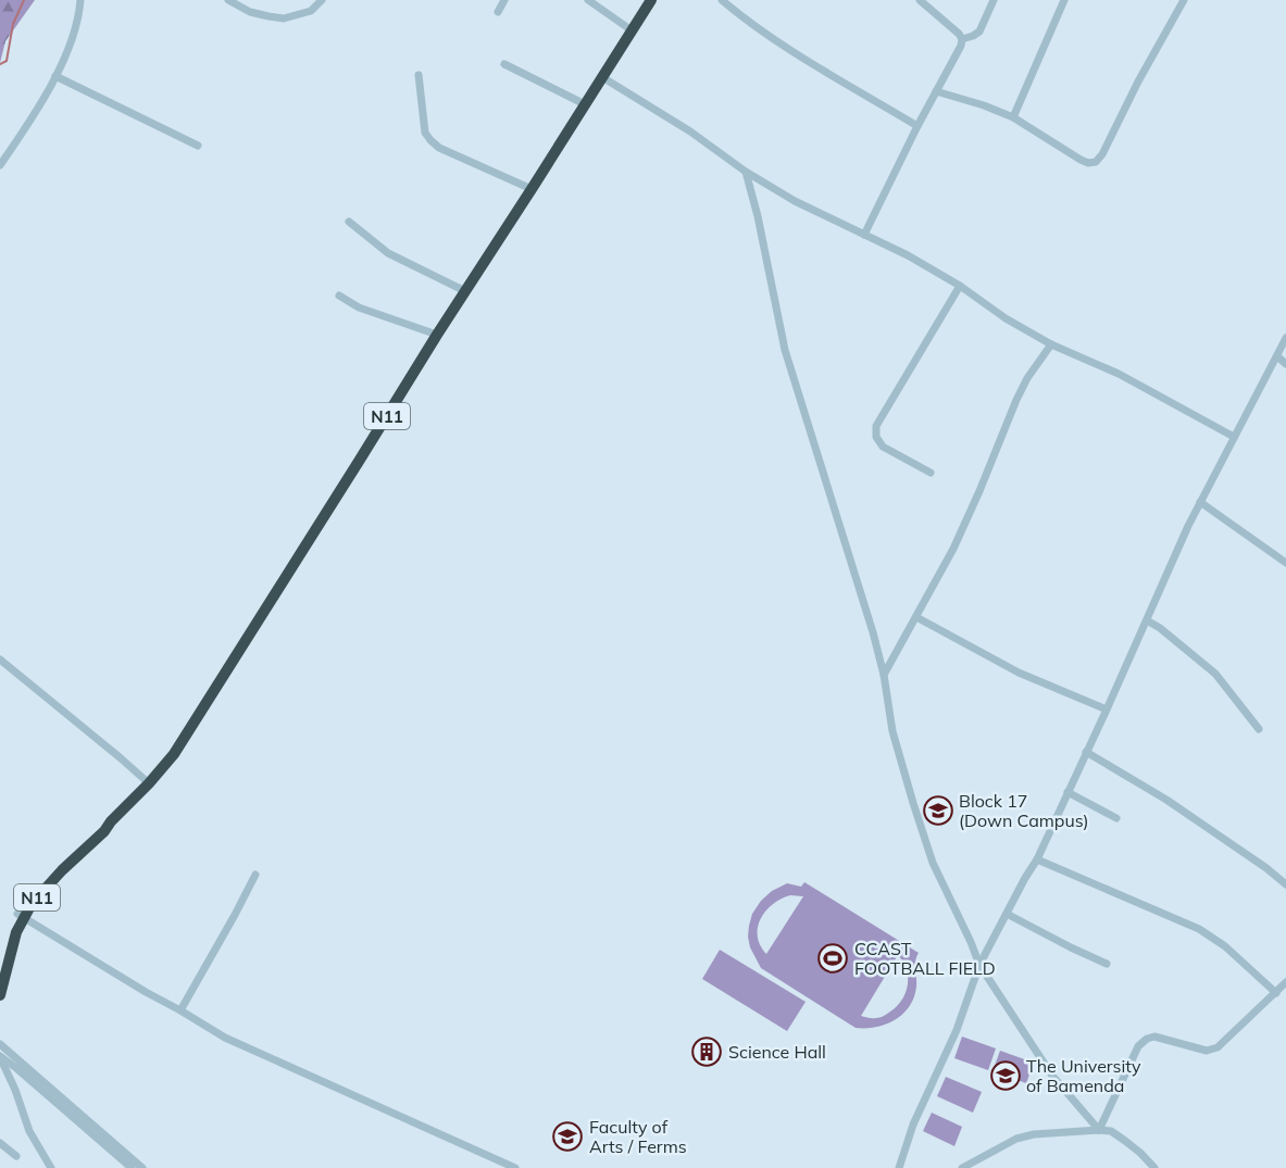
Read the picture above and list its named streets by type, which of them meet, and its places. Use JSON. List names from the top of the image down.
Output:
{
  "streets": {
    "highway": ["N11"]
  },
  "places": {
    "school or university": ["Block 17 (Down Campus)", "The University of Bamenda", "Faculty of Arts / Ferms"],
    "sports": ["CCAST FOOTBALL FIELD"],
    "building": ["Science Hall"]
  }
}
